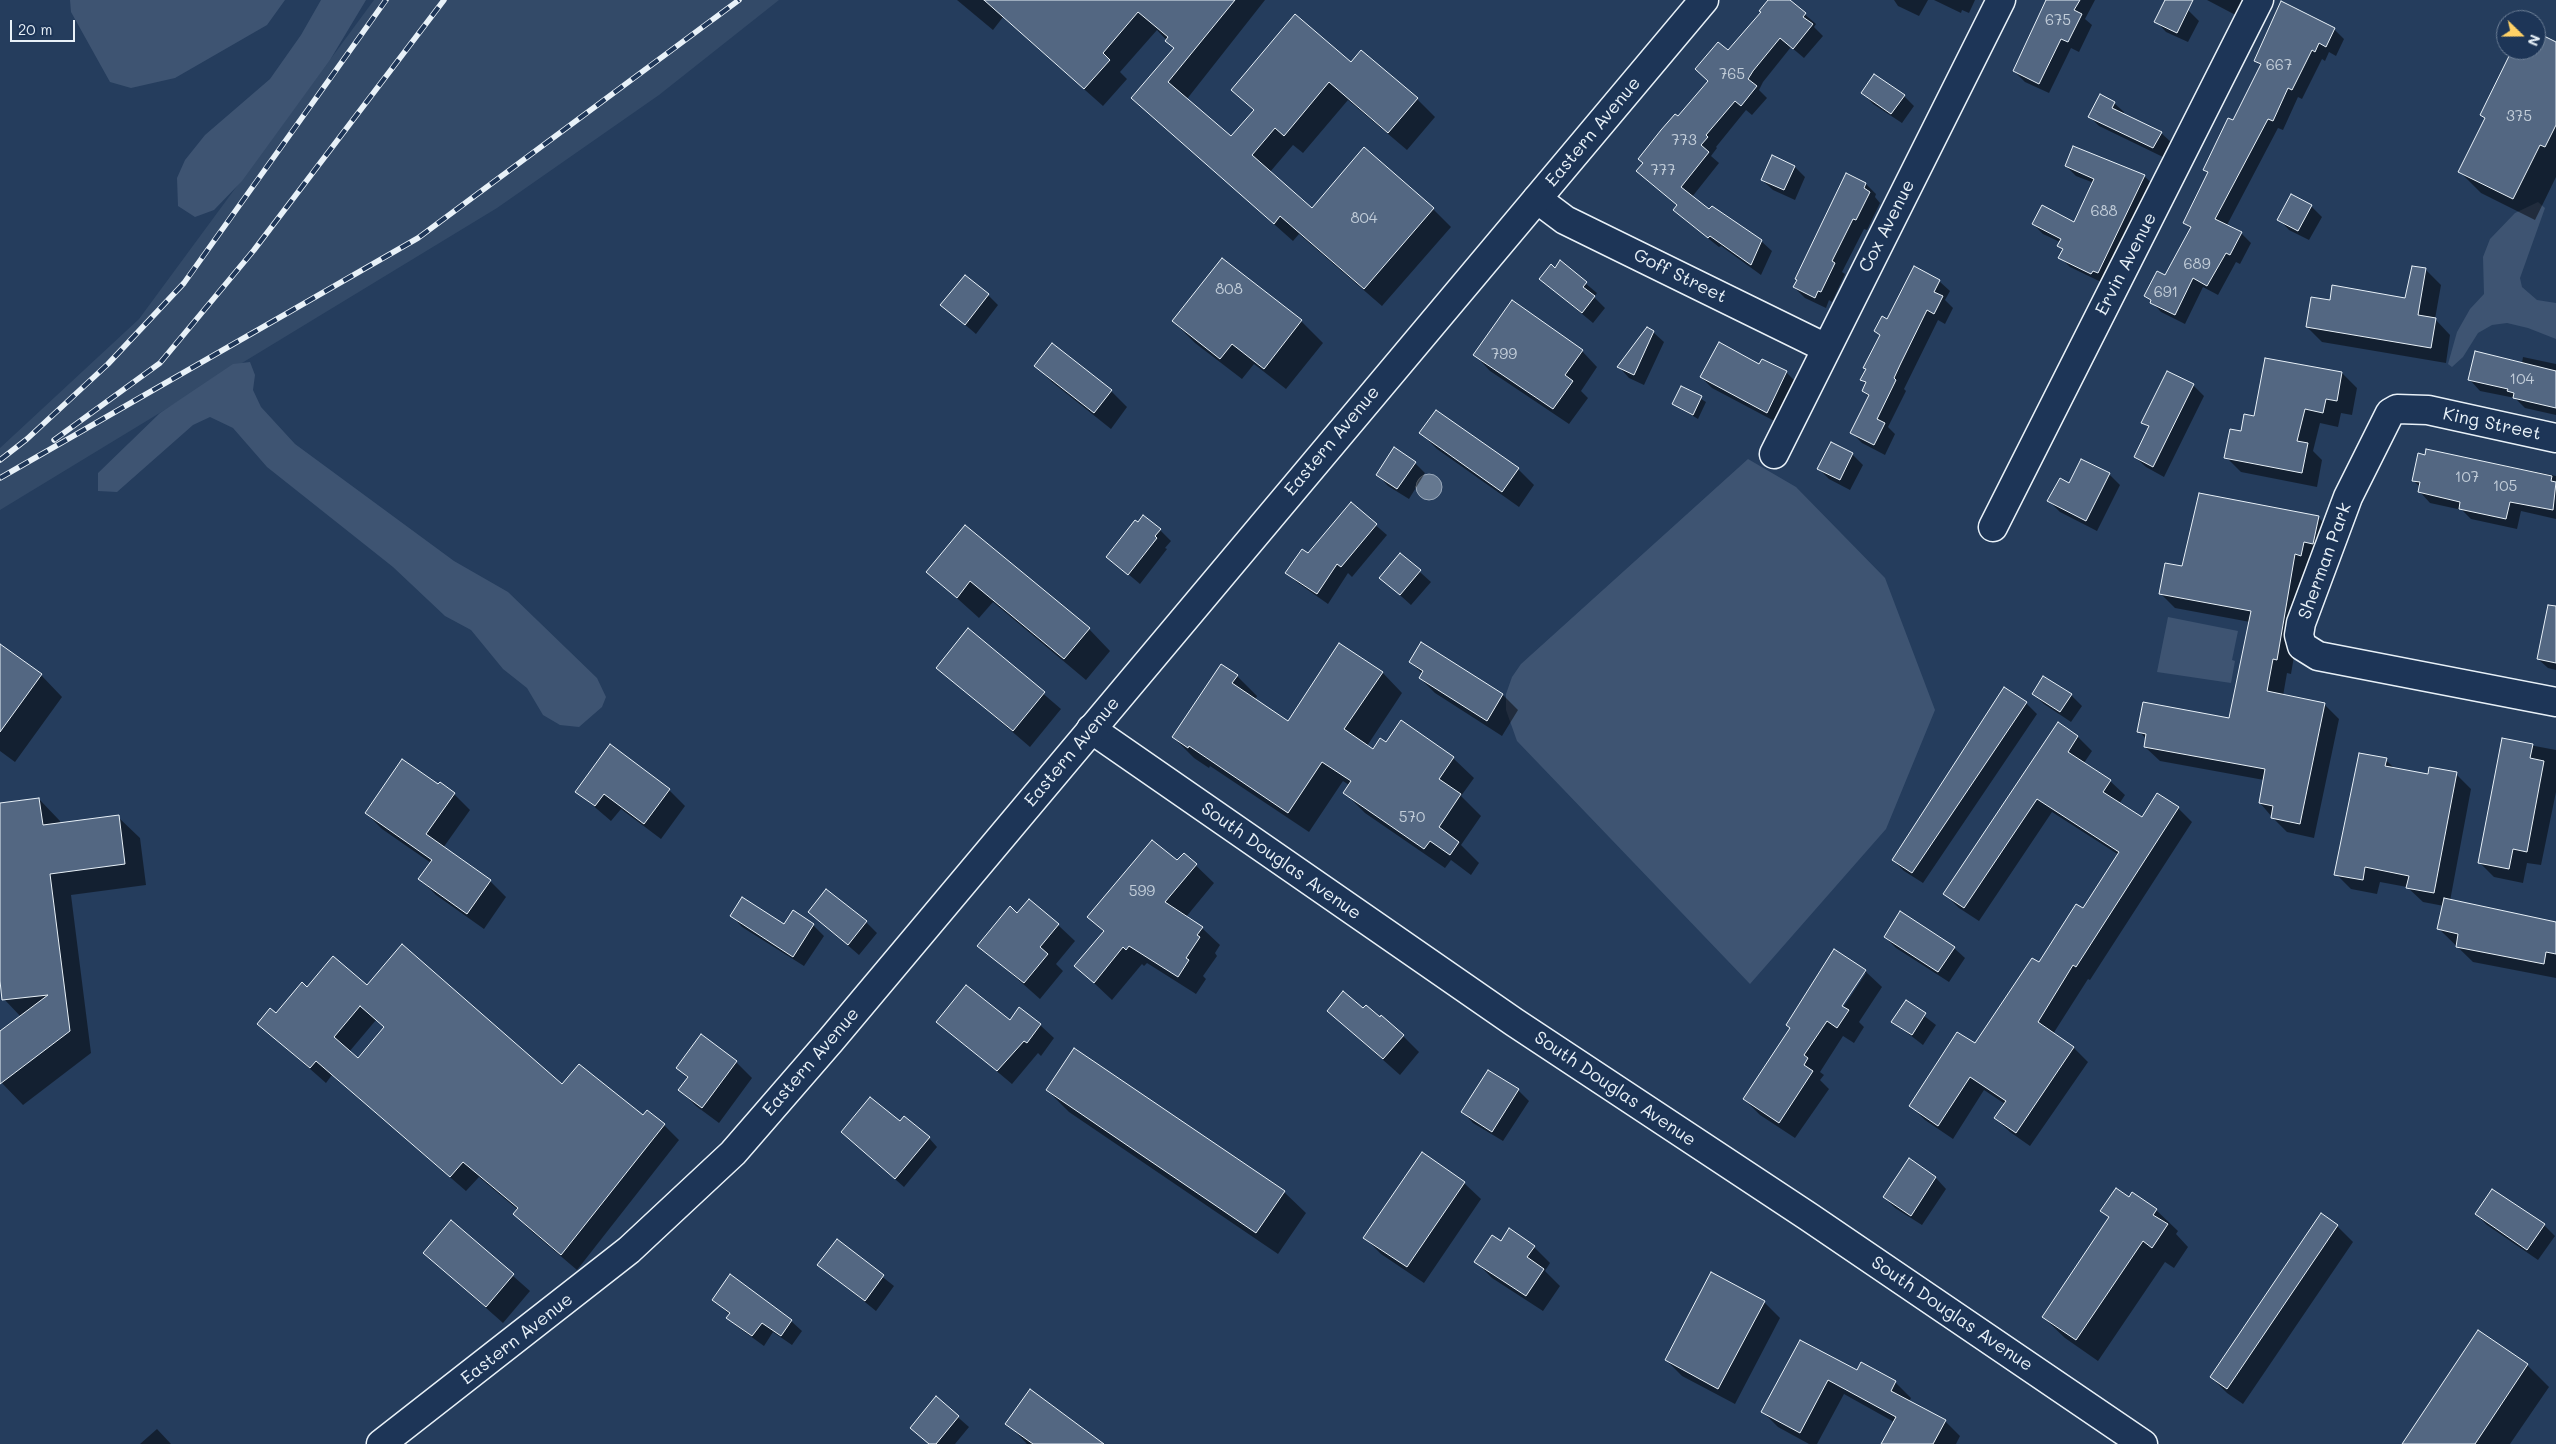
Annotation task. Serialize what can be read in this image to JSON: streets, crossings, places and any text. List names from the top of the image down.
{
  "streets": {
    "street": [
      "Eastern Avenue",
      "Cox Avenue",
      "Ervin Avenue",
      "Goff Street",
      "King Street",
      "Sherman Park",
      "South Douglas Avenue"
    ]
  },
  "crossings": [
    ["Eastern Avenue", "Goff Street"],
    ["Eastern Avenue", "South Douglas Avenue"],
    ["Cox Avenue", "Goff Street"],
    ["King Street", "Sherman Park"]
  ],
  "house_numbers": [
    "675",
    "667",
    "765",
    "375",
    "773",
    "777",
    "688",
    "804",
    "689",
    "808",
    "691",
    "799",
    "104",
    "107",
    "105",
    "570",
    "599"
  ],
  "scale_bar": "20 m",
  "north": "right"
}
